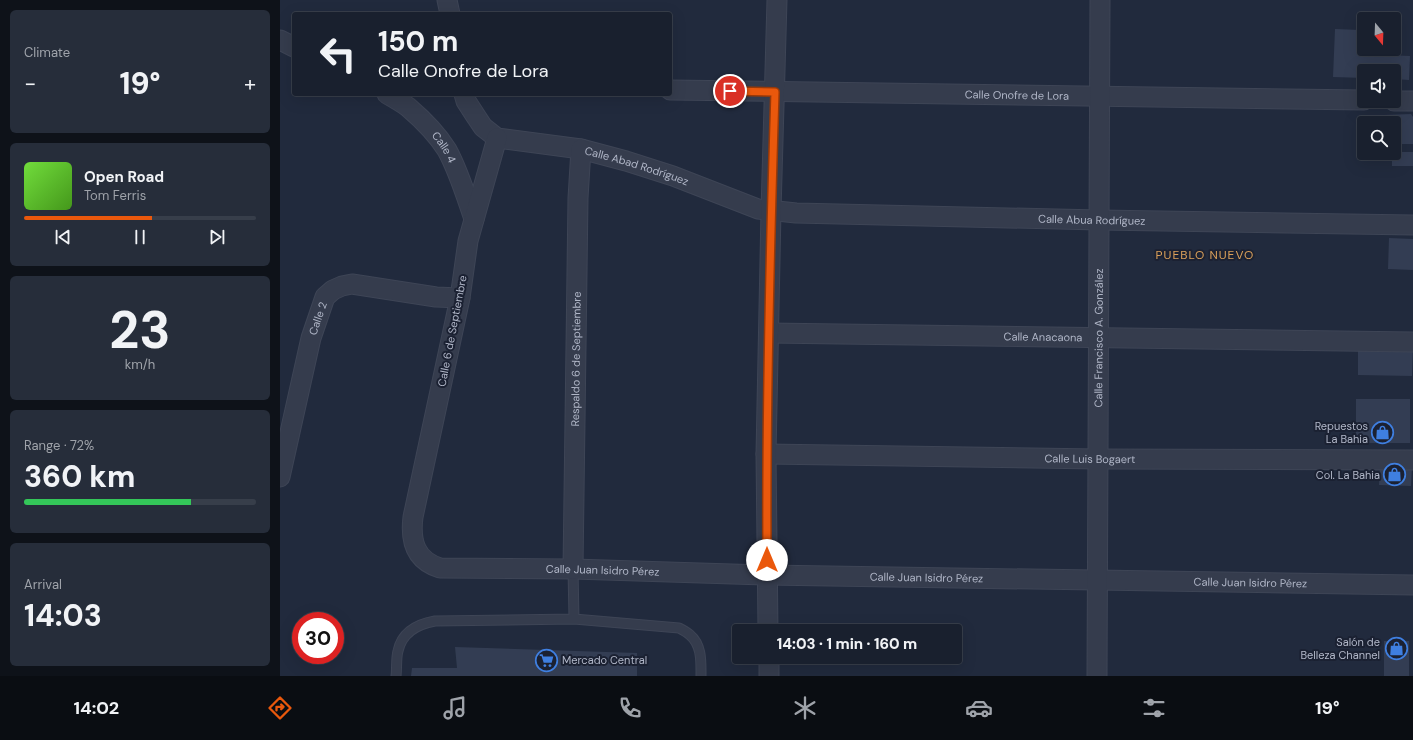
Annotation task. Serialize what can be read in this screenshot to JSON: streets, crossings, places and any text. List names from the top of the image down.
{
  "streets": {
    "street": [
      "Calle Onofre de Lora",
      "Calle 4",
      "Calle Abad Rodríguez",
      "Calle Abua Rodríguez",
      "Calle 2",
      "Calle 6 de Septiembre",
      "Calle Anacaona",
      "Calle Francisco A. González",
      "Respaldo 6 de Septiembre",
      "Calle Luis Bogaert",
      "Calle Juan Isidro Pérez"
    ]
  },
  "crossings": [
    ["Calle Onofre de Lora", "Calle Francisco A. González"],
    ["Calle 4", "Calle 6 de Septiembre"],
    ["Calle Abad Rodríguez", "Calle Abua Rodríguez"],
    ["Calle Abad Rodríguez", "Calle 6 de Septiembre"],
    ["Calle Abad Rodríguez", "Respaldo 6 de Septiembre"],
    ["Calle Abua Rodríguez", "Calle Francisco A. González"],
    ["Calle 2", "Calle 6 de Septiembre"],
    ["Calle 6 de Septiembre", "Calle Juan Isidro Pérez"],
    ["Calle Anacaona", "Calle Francisco A. González"],
    ["Calle Francisco A. González", "Calle Luis Bogaert"],
    ["Calle Francisco A. González", "Calle Juan Isidro Pérez"],
    ["Respaldo 6 de Septiembre", "Calle Juan Isidro Pérez"]
  ],
  "districts": ["PUEBLO NUEVO"],
  "places": {
    "shop": ["Repuestos La Bahia", "Col. La Bahia", "Salón de Belleza Channel"],
    "supermarket": ["Mercado Central"]
  },
  "north": "bottom",
  "page": {
    "tile": [
      "Climate",
      ["23", "km/h"],
      ["Range · 72%", "360 km"],
      ["Arrival", "14:03"]
    ],
    "turn": ["150 m", "Calle Onofre de Lora"],
    "heat": ["−", "19°", "+"],
    "song": ["Open Road", "Tom Ferris"],
    "limit": "30",
    "trip": "14:03 · 1 min · 160 m",
    "tabs": ["14:02", "19°"]
  }
}
